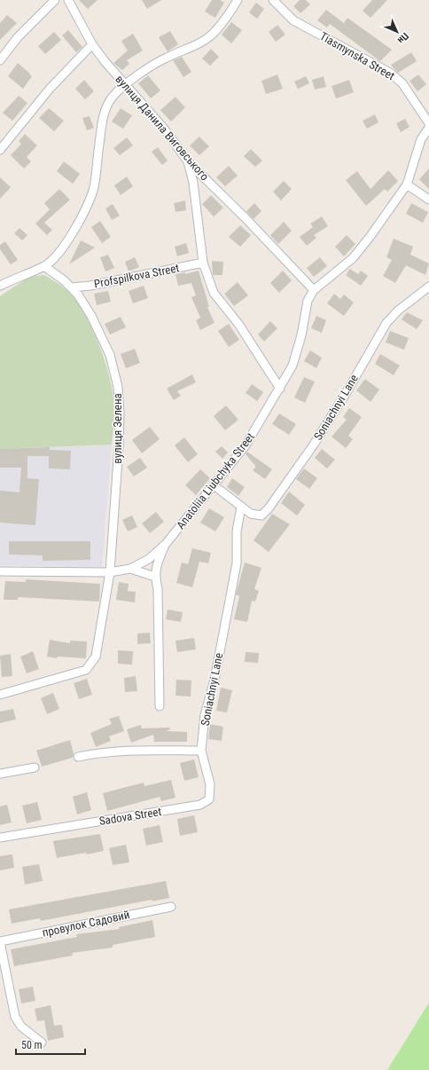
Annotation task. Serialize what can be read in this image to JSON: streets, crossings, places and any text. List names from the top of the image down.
{
  "streets": {
    "street": [
      "Tiasmynska Street",
      "вулиця Данила Виговського",
      "Profspilkova Street",
      "Soniachnyi Lane",
      "вулиця Зелена",
      "Anatoliia Liubchyka Street",
      "Sadova Street",
      "провулок Садовий"
    ]
  },
  "crossings": [
    ["вулиця Данила Виговського", "Anatoliia Liubchyka Street"],
    ["Profspilkova Street", "вулиця Зелена"],
    ["Soniachnyi Lane", "Anatoliia Liubchyka Street"],
    ["Soniachnyi Lane", "Sadova Street"],
    ["вулиця Зелена", "Anatoliia Liubchyka Street"]
  ],
  "scale_bar": "50 m",
  "north": "bottom right"
}
